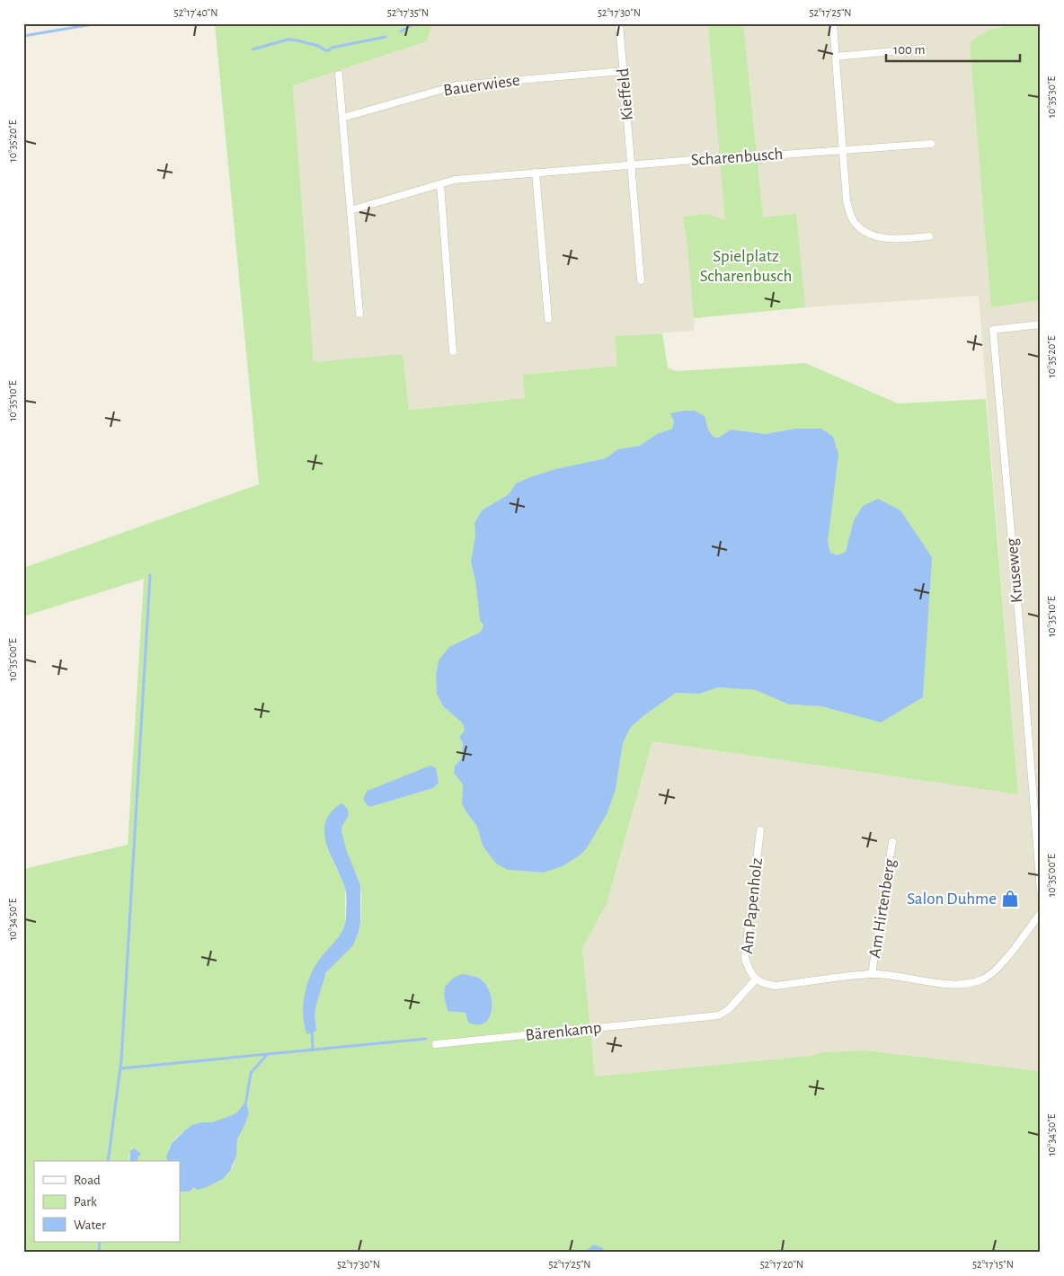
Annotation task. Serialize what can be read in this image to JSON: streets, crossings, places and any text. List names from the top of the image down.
{
  "streets": {
    "street": [
      "Bauerwiese",
      "Kieffeld",
      "Scharenbusch",
      "Kruseweg",
      "Am Papenholz",
      "Am Hirtenberg",
      "Bärenkamp"
    ]
  },
  "crossings": [
    ["Bauerwiese", "Kieffeld"],
    ["Kieffeld", "Scharenbusch"],
    ["Am Papenholz", "Bärenkamp"]
  ],
  "parks": ["Spielplatz Scharenbusch"],
  "places": {
    "shop": ["Salon Duhme"]
  },
  "legend": ["Road", "Park", "Water"],
  "scale_bar": "100 m",
  "coordinates": [
    "52°17'40\"N",
    "52°17'35\"N",
    "52°17'30\"N",
    "52°17'25\"N",
    "10°35'30\"E",
    "10°35'20\"E",
    "10°35'10\"E",
    "10°35'00\"E",
    "10°34'50\"E",
    "52°17'20\"N",
    "52°17'15\"N"
  ]
}
